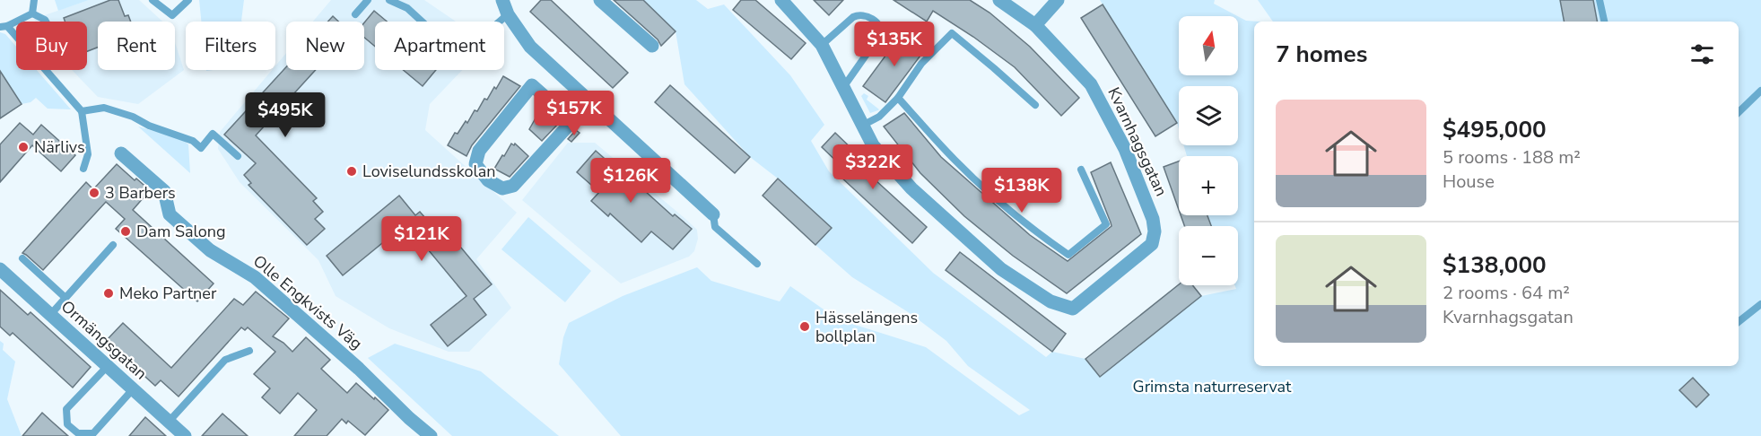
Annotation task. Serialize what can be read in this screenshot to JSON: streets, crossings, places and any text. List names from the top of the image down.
{
  "streets": {
    "street": ["Kvarnhagsgatan", "Olle Engkvists Väg", "Ormängsgatan"]
  },
  "parks": ["Grimsta naturreservat"],
  "places": [
    "Närlivs",
    "Loviselundsskolan",
    "3 Barbers",
    "Dam Salong",
    "Meko Partner",
    "Hässelängens bollplan"
  ],
  "north": "top",
  "page": {
    "map_buttons": ["+", "−"],
    "price": [
      "$135K",
      "$157K",
      "$495K",
      "$322K",
      "$126K",
      "$138K",
      "$121K"
    ],
    "chip": [
      "Buy",
      "Rent",
      "Filters",
      "New",
      "Apartment"
    ],
    "heading": "7 homes",
    "list": [
      {
        "name": "$495,000",
        "note": "5 rooms · 188 m² · House"
      },
      {
        "name": "$138,000",
        "note": "2 rooms · 64 m² · Kvarnhagsgatan"
      }
    ]
  }
}
